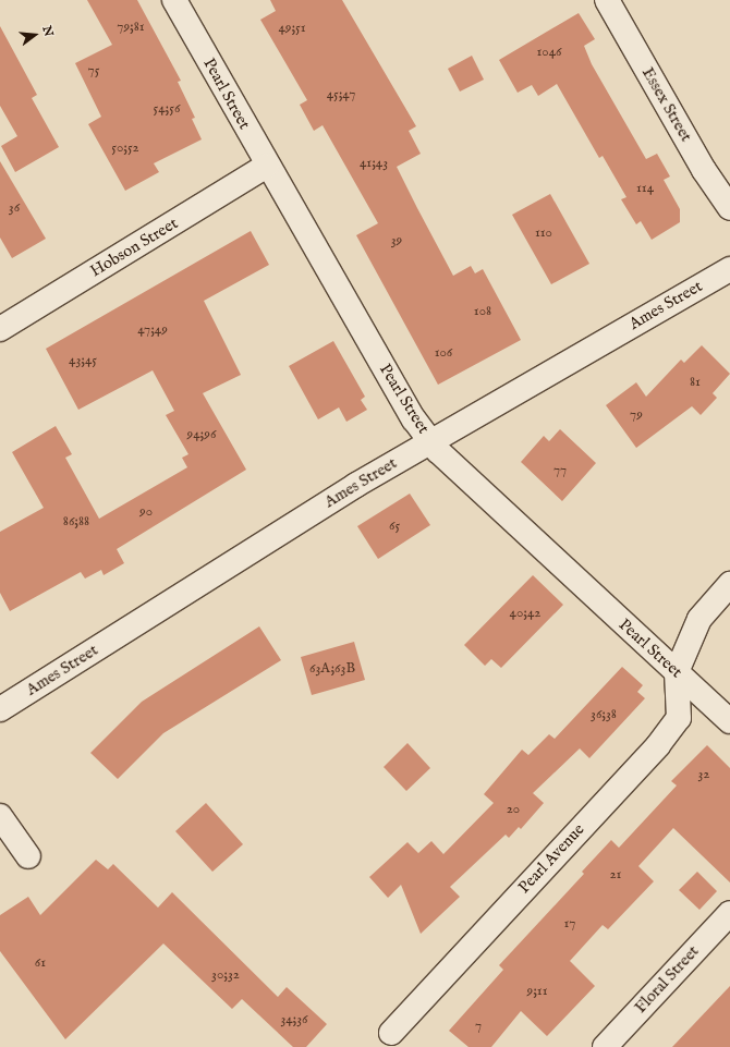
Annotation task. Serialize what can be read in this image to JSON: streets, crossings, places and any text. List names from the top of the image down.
{
  "streets": {
    "street": [
      "Pearl Street",
      "Essex Street",
      "Hobson Street",
      "Ames Street",
      "Pearl Avenue",
      "Floral Street"
    ]
  },
  "crossings": [
    ["Pearl Street", "Hobson Street"],
    ["Pearl Street", "Ames Street"],
    ["Pearl Street", "Pearl Avenue"]
  ],
  "house_numbers": [
    "79;81",
    "49;51",
    "1046",
    "75",
    "45;47",
    "54;56",
    "50;52",
    "41;43",
    "114",
    "36",
    "110",
    "39",
    "108",
    "47;49",
    "106",
    "43;45",
    "81",
    "79",
    "94;96",
    "77",
    "90",
    "86;88",
    "65",
    "40;42",
    "63A;63B",
    "36;38",
    "32",
    "20",
    "21",
    "17",
    "61",
    "30;32",
    "9;11",
    "34;36",
    "7"
  ],
  "north": "right"
}
